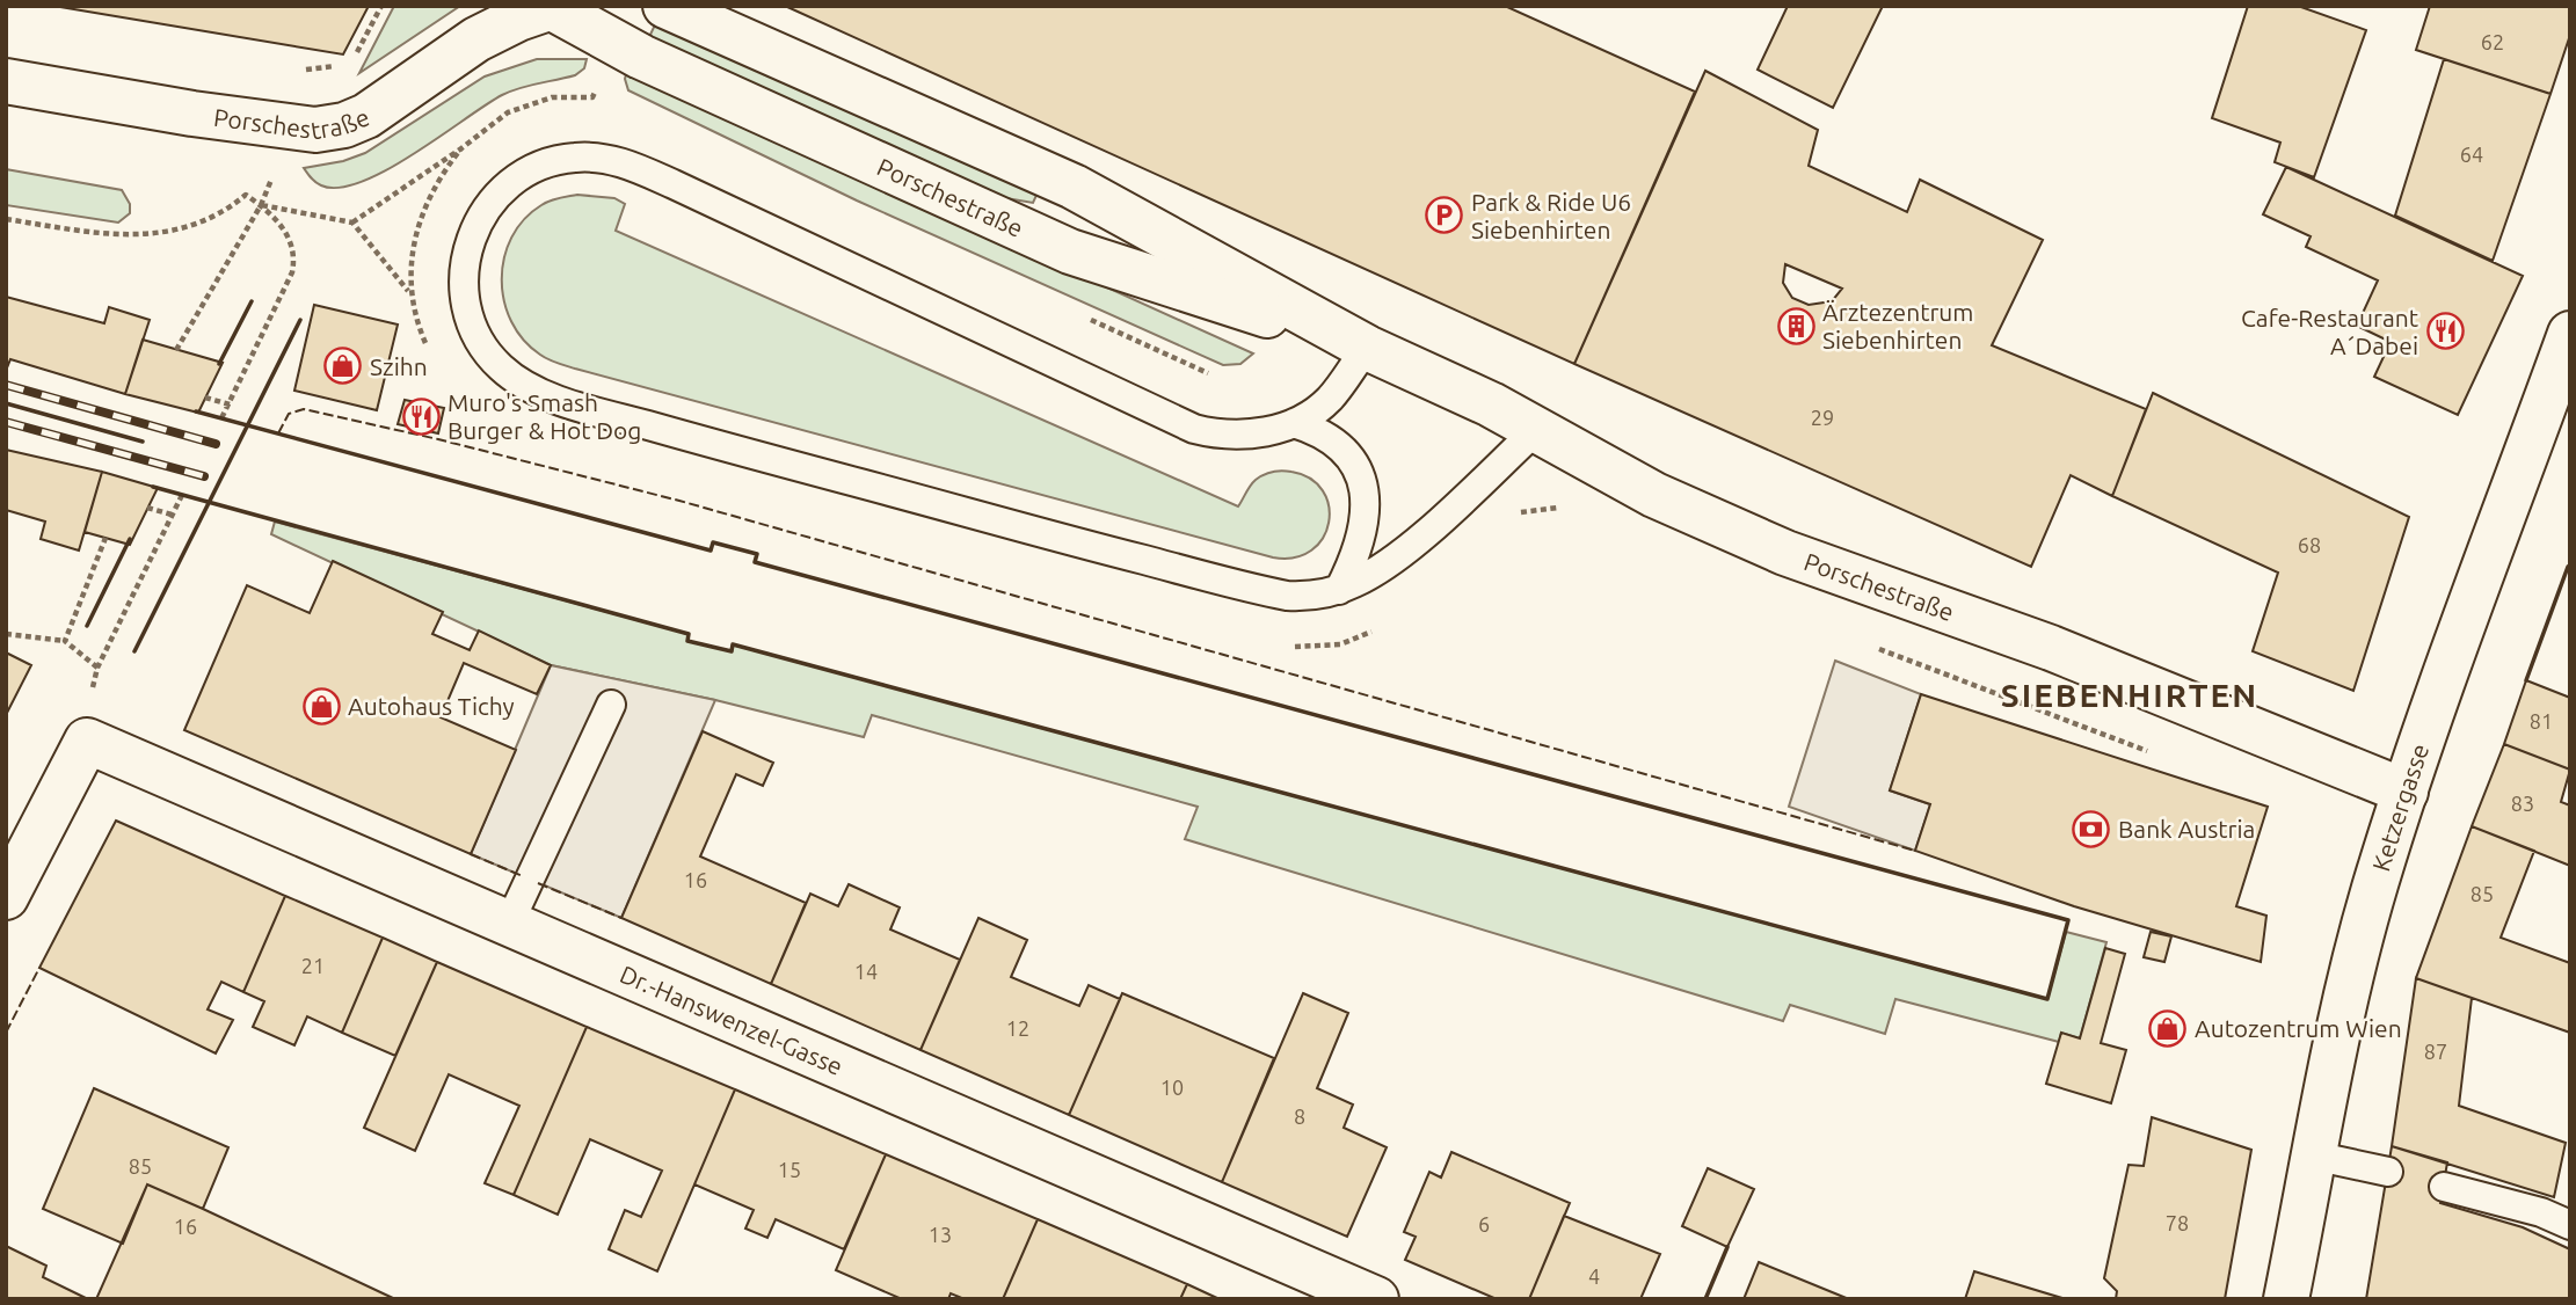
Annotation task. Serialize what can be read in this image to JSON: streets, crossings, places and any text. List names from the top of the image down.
{
  "streets": {
    "street": ["Porschestraße", "Ketzergasse", "Dr.-Hanswenzel-Gasse"]
  },
  "crossings": [
    ["Porschestraße", "Ketzergasse"]
  ],
  "districts": ["SIEBENHIRTEN"],
  "places": {
    "parking": ["Park & Ride U6 Siebenhirten"],
    "building": ["Ärztezentrum Siebenhirten"],
    "restaurant": ["Cafe-Restaurant A´Dabei", "Muro's Smash Burger & Hot Dog"],
    "shop": ["Szihn", "Autohaus Tichy", "Autozentrum Wien"],
    "bank": ["Bank Austria"]
  },
  "house_numbers": [
    "62",
    "64",
    "29",
    "68",
    "81",
    "83",
    "16",
    "85",
    "21",
    "14",
    "12",
    "87",
    "10",
    "8",
    "85",
    "15",
    "78",
    "6",
    "16",
    "13",
    "4"
  ]
}
